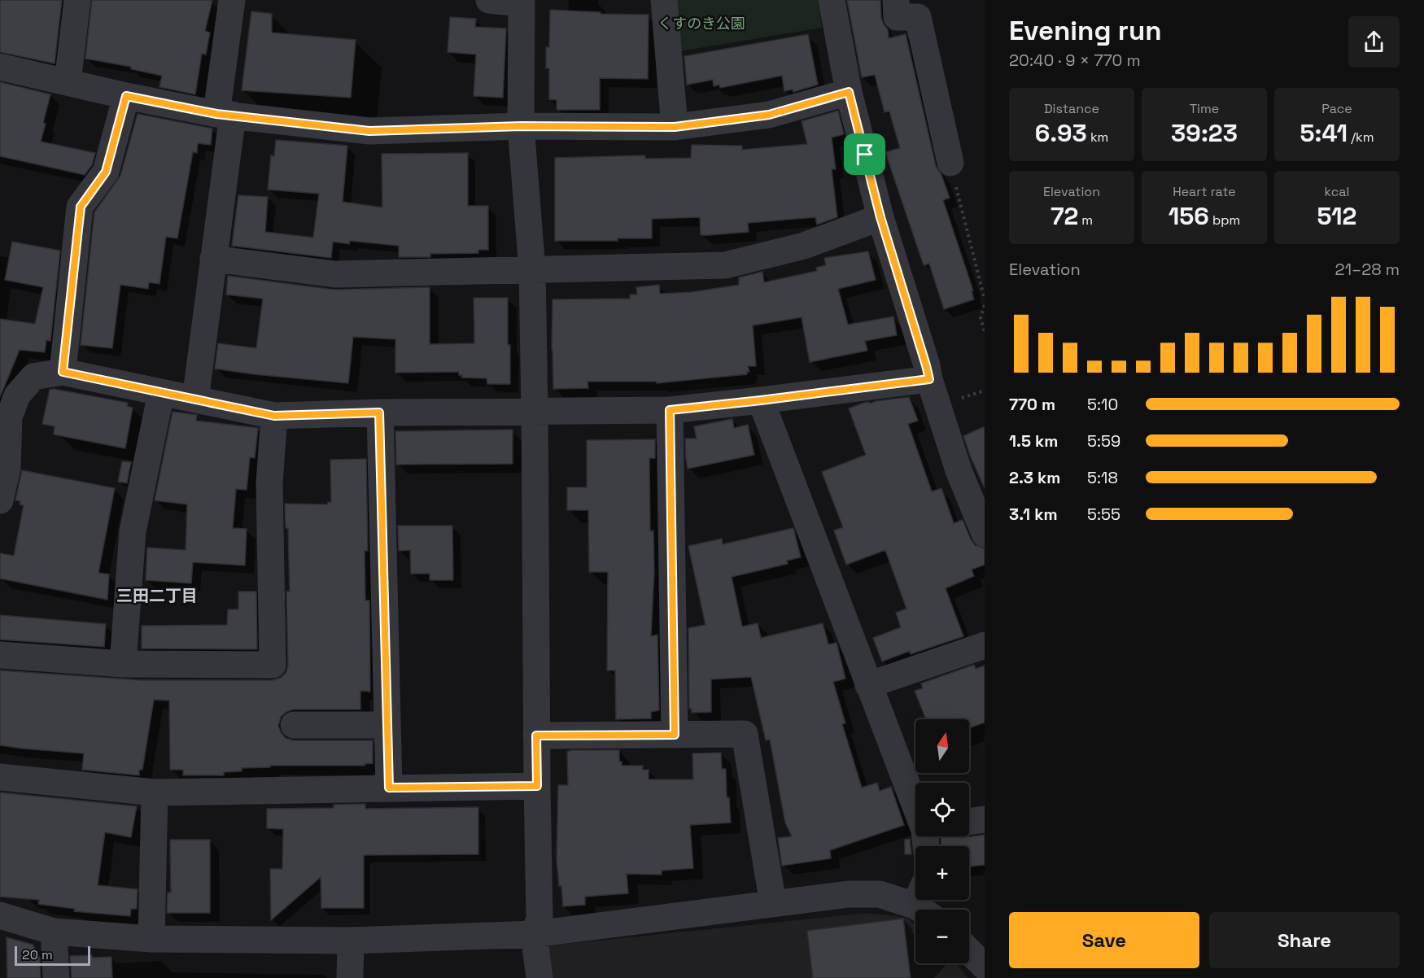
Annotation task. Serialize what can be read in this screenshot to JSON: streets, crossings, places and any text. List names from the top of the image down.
{
  "districts": ["三田二丁目"],
  "parks": ["くすのき公園"],
  "scale_bar": "20 m",
  "north": "top",
  "page": {
    "heading": ["Evening run", "20:40 · 9 × 770 m"],
    "stats": [
      ["Distance", "6.93 km"],
      ["Time", "39:23"],
      ["Pace", "5:41 /km"],
      ["Elevation", "72 m"],
      ["Heart rate", "156 bpm"],
      ["kcal", "512"]
    ],
    "chart": ["Elevation", "21–28 m"],
    "list": [
      {
        "name": "770 m",
        "note": "5:10"
      },
      {
        "name": "1.5 km",
        "note": "5:59"
      },
      {
        "name": "2.3 km",
        "note": "5:18"
      },
      {
        "name": "3.1 km",
        "note": "5:55"
      }
    ],
    "map_buttons": ["+", "−"],
    "buttons": ["Save", "Share"],
    "scale": "20 m"
  }
}
